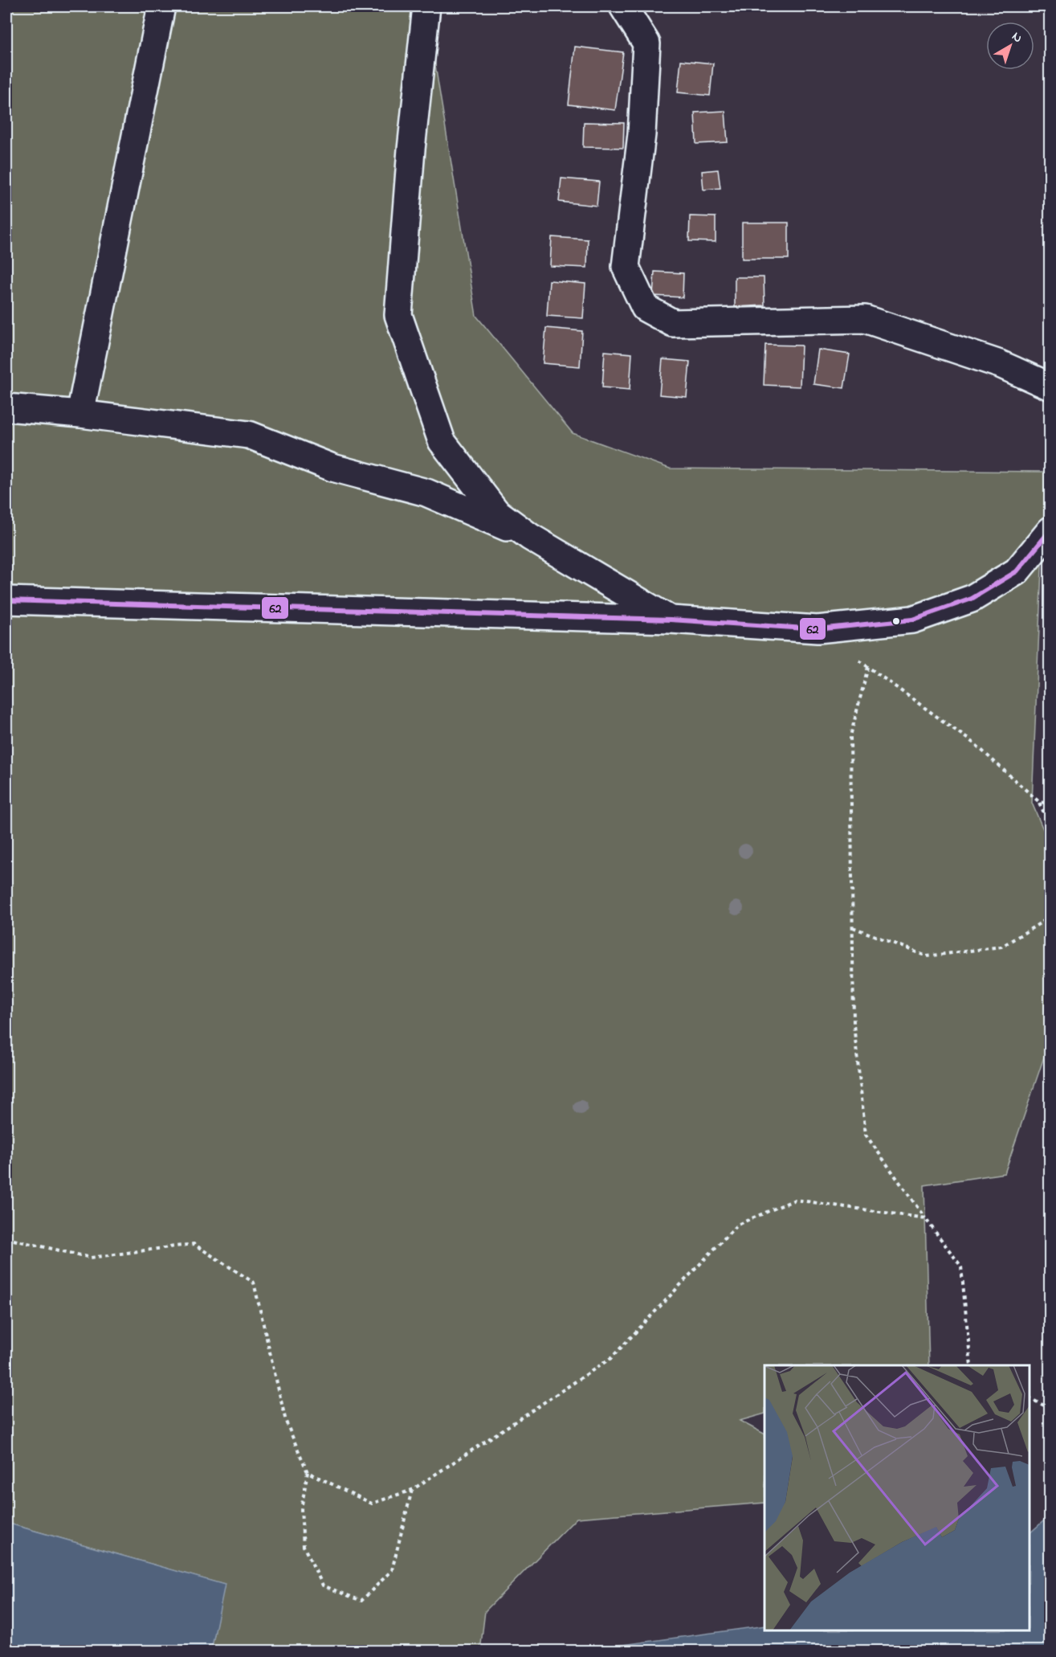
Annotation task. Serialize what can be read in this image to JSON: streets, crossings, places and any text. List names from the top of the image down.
{
  "lines": ["transit line 62"],
  "north": "top right"
}
